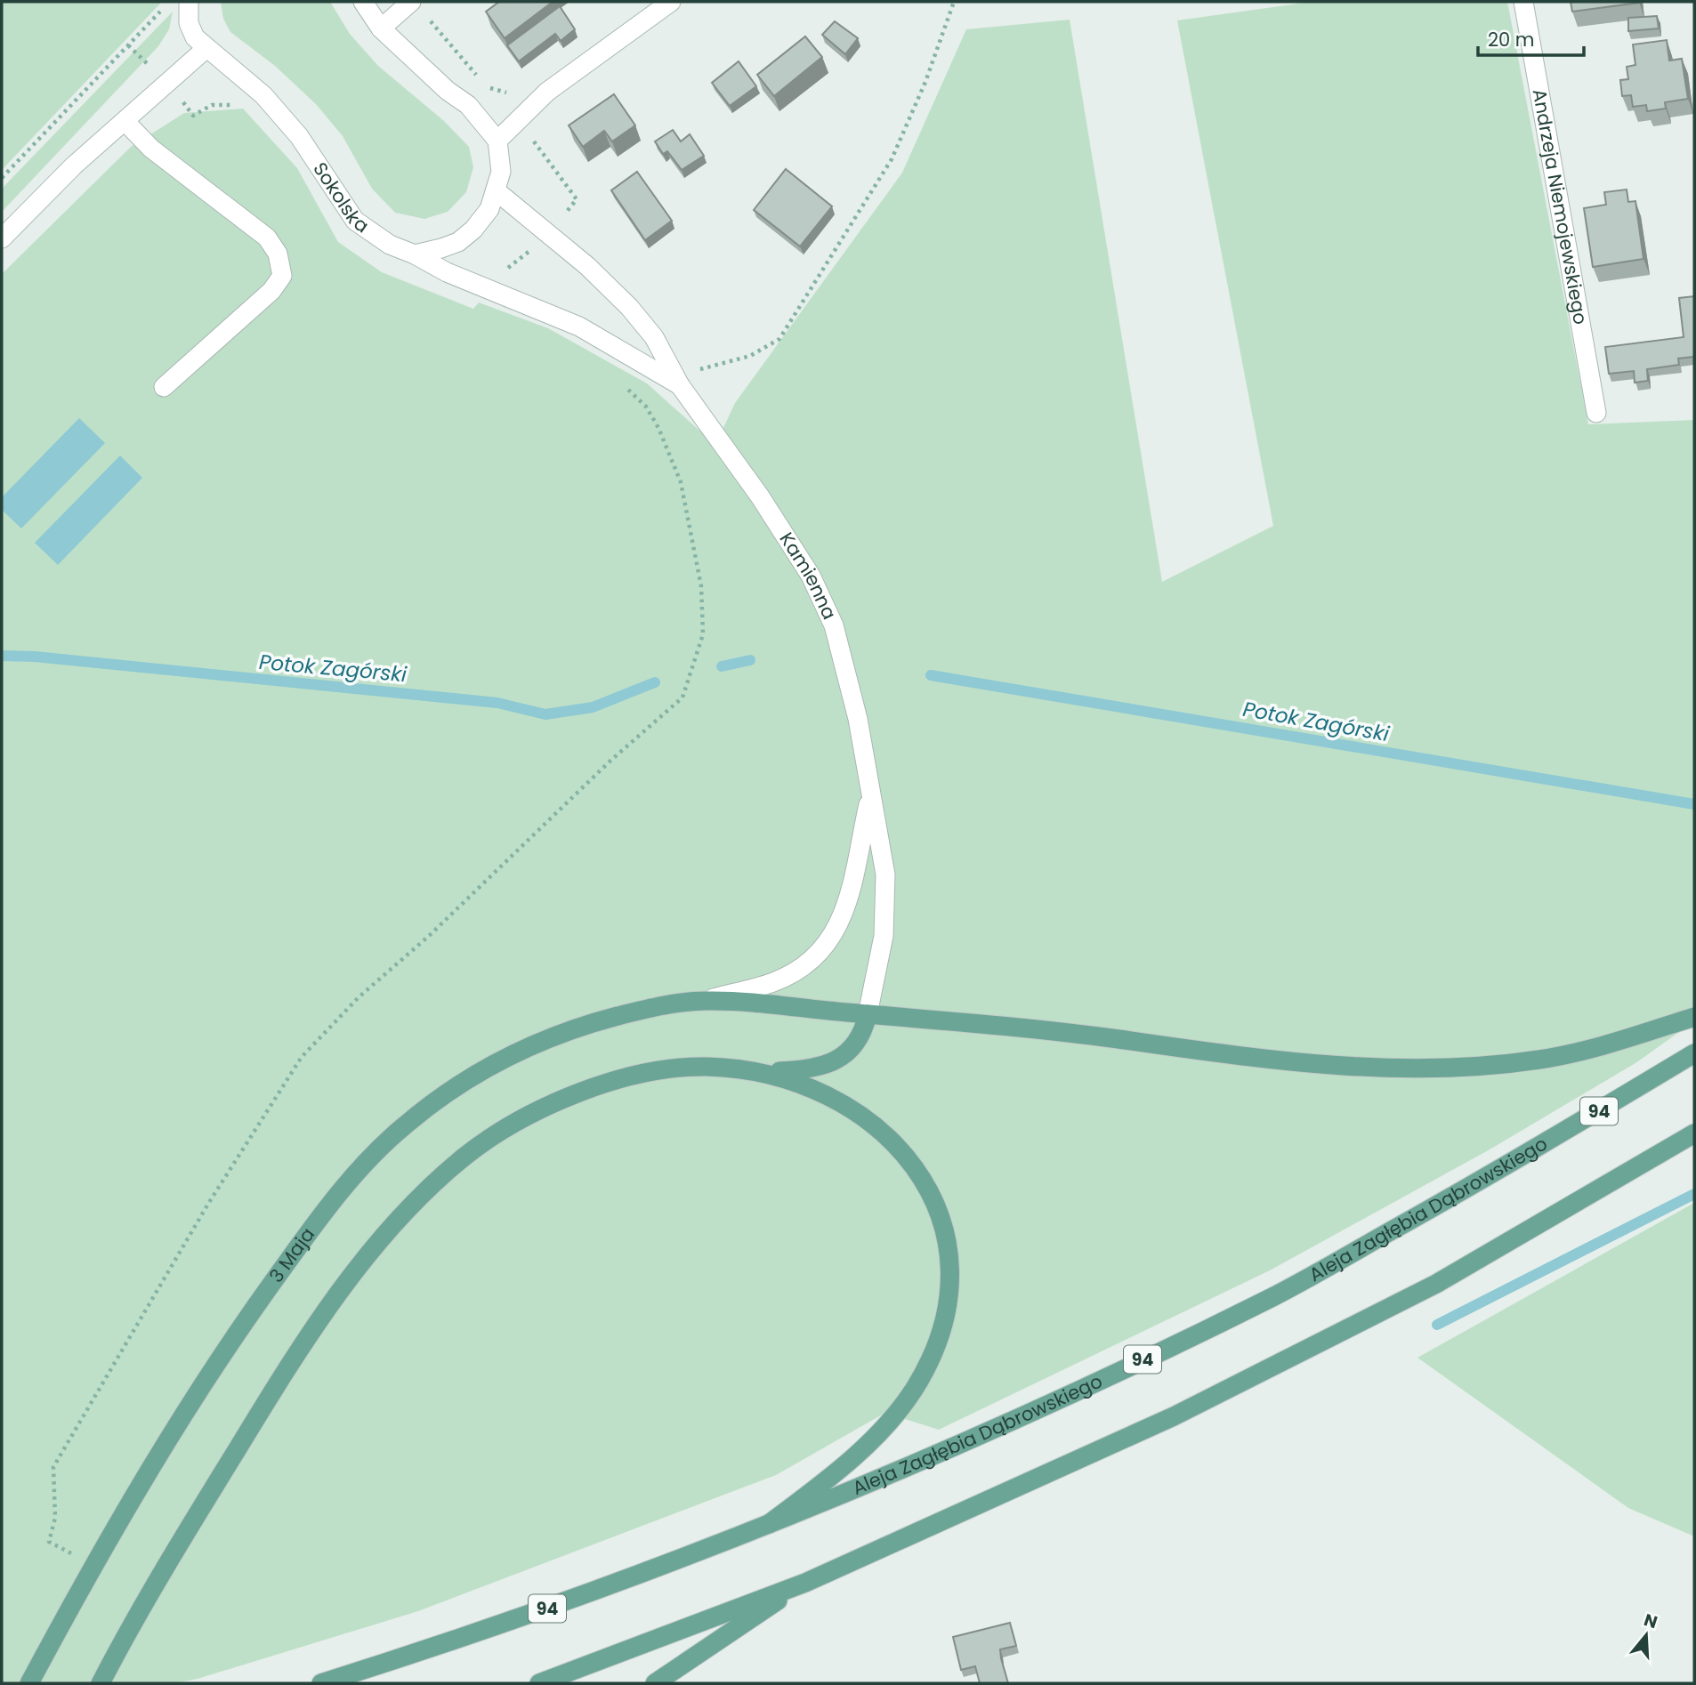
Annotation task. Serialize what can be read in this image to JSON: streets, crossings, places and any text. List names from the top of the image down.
{
  "streets": {
    "main road": ["94", "Aleja Zagłębia Dąbrowskiego", "3 Maja"],
    "street": ["Sokolska", "Andrzeja Niemojewskiego", "Kamienna"]
  },
  "crossings": [
    ["Sokolska", "Kamienna"],
    ["Kamienna", "3 Maja"]
  ],
  "water": ["Potok Zagórski"],
  "scale_bar": "20 m",
  "north": "top"
}
